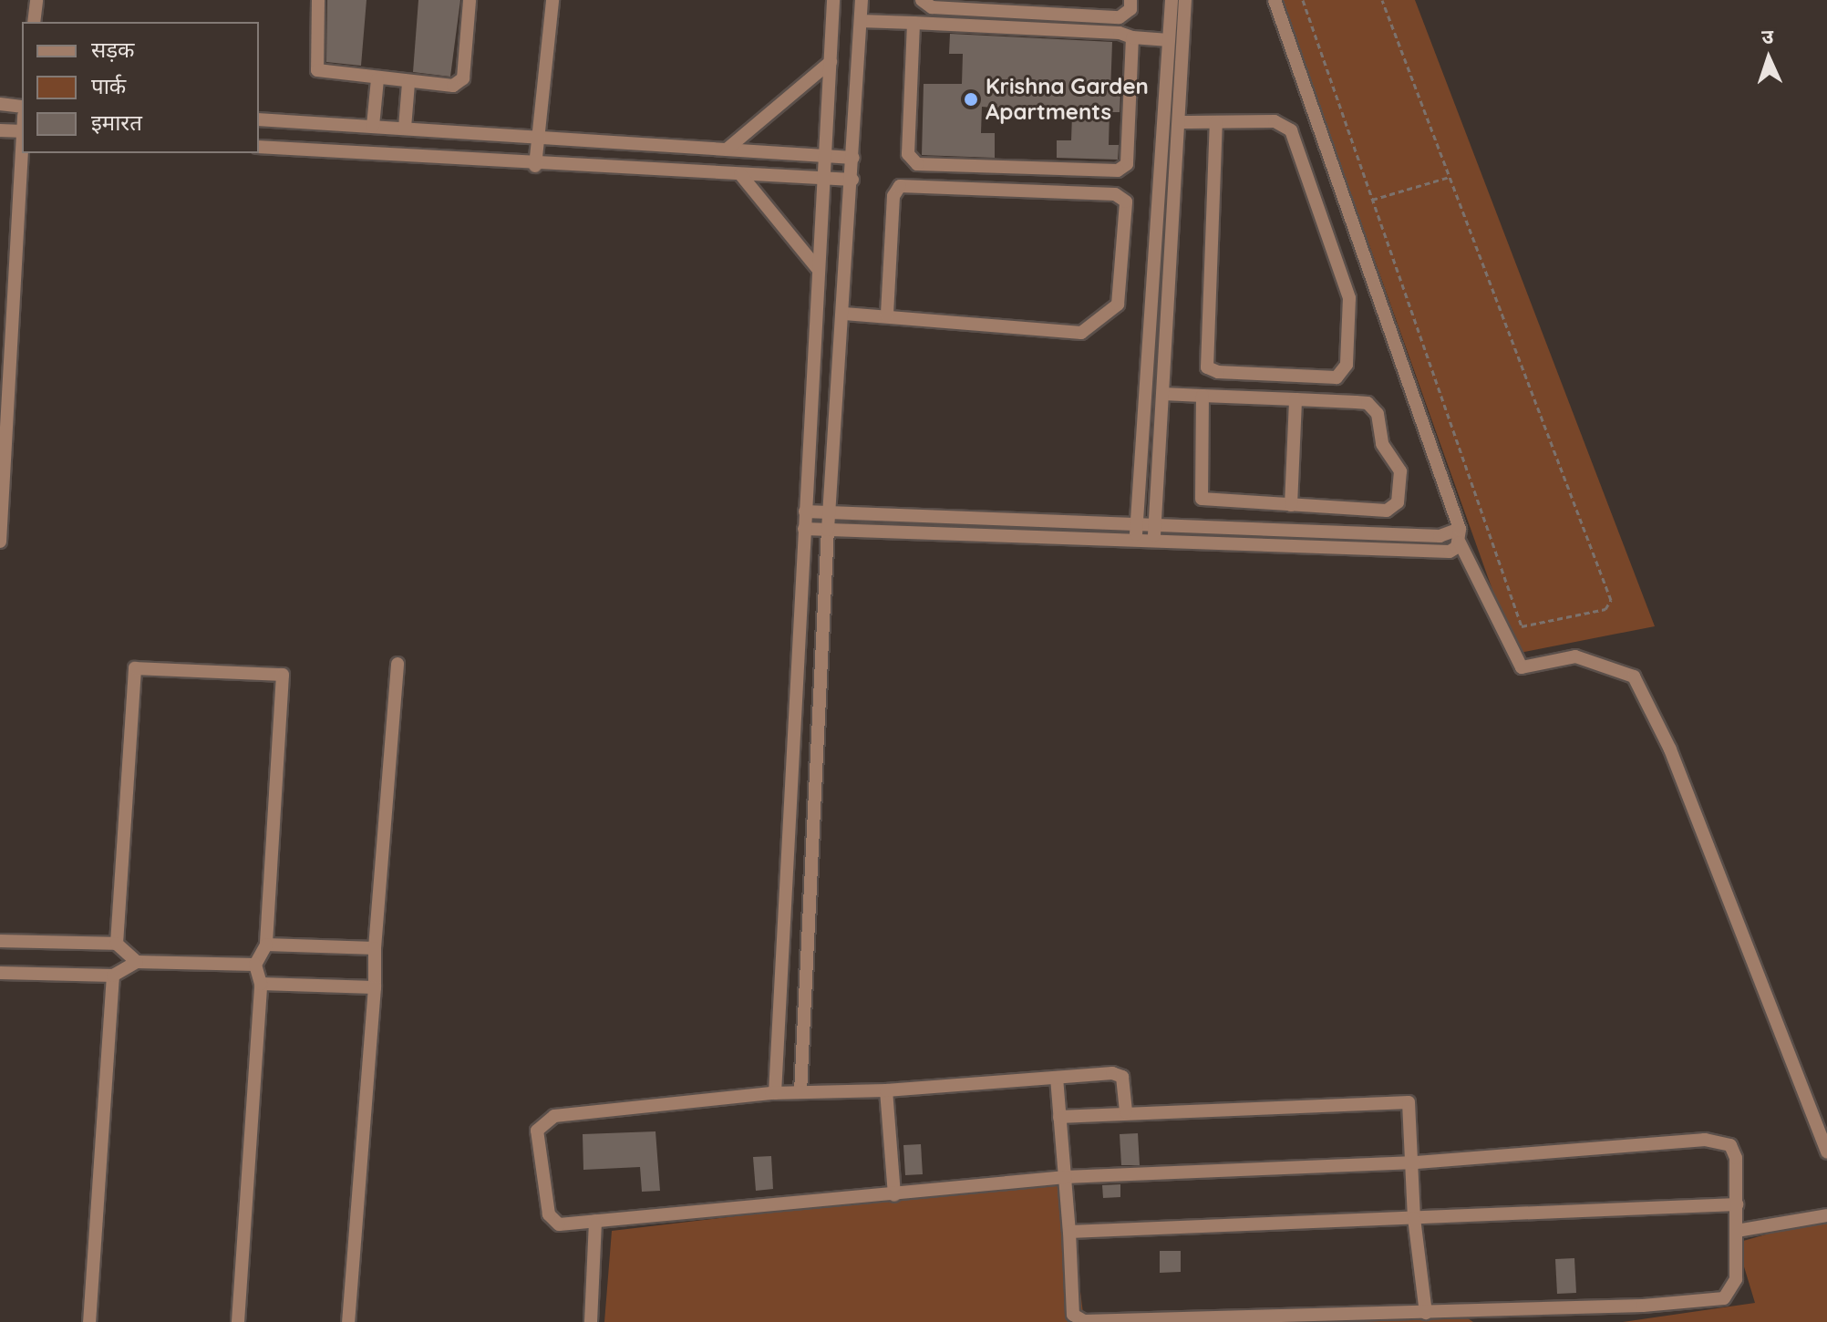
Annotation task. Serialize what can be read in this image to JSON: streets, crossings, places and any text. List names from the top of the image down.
{
  "places": ["Krishna Garden Apartments"],
  "legend": ["सड़क", "पार्क", "इमारत"],
  "north": "top"
}
